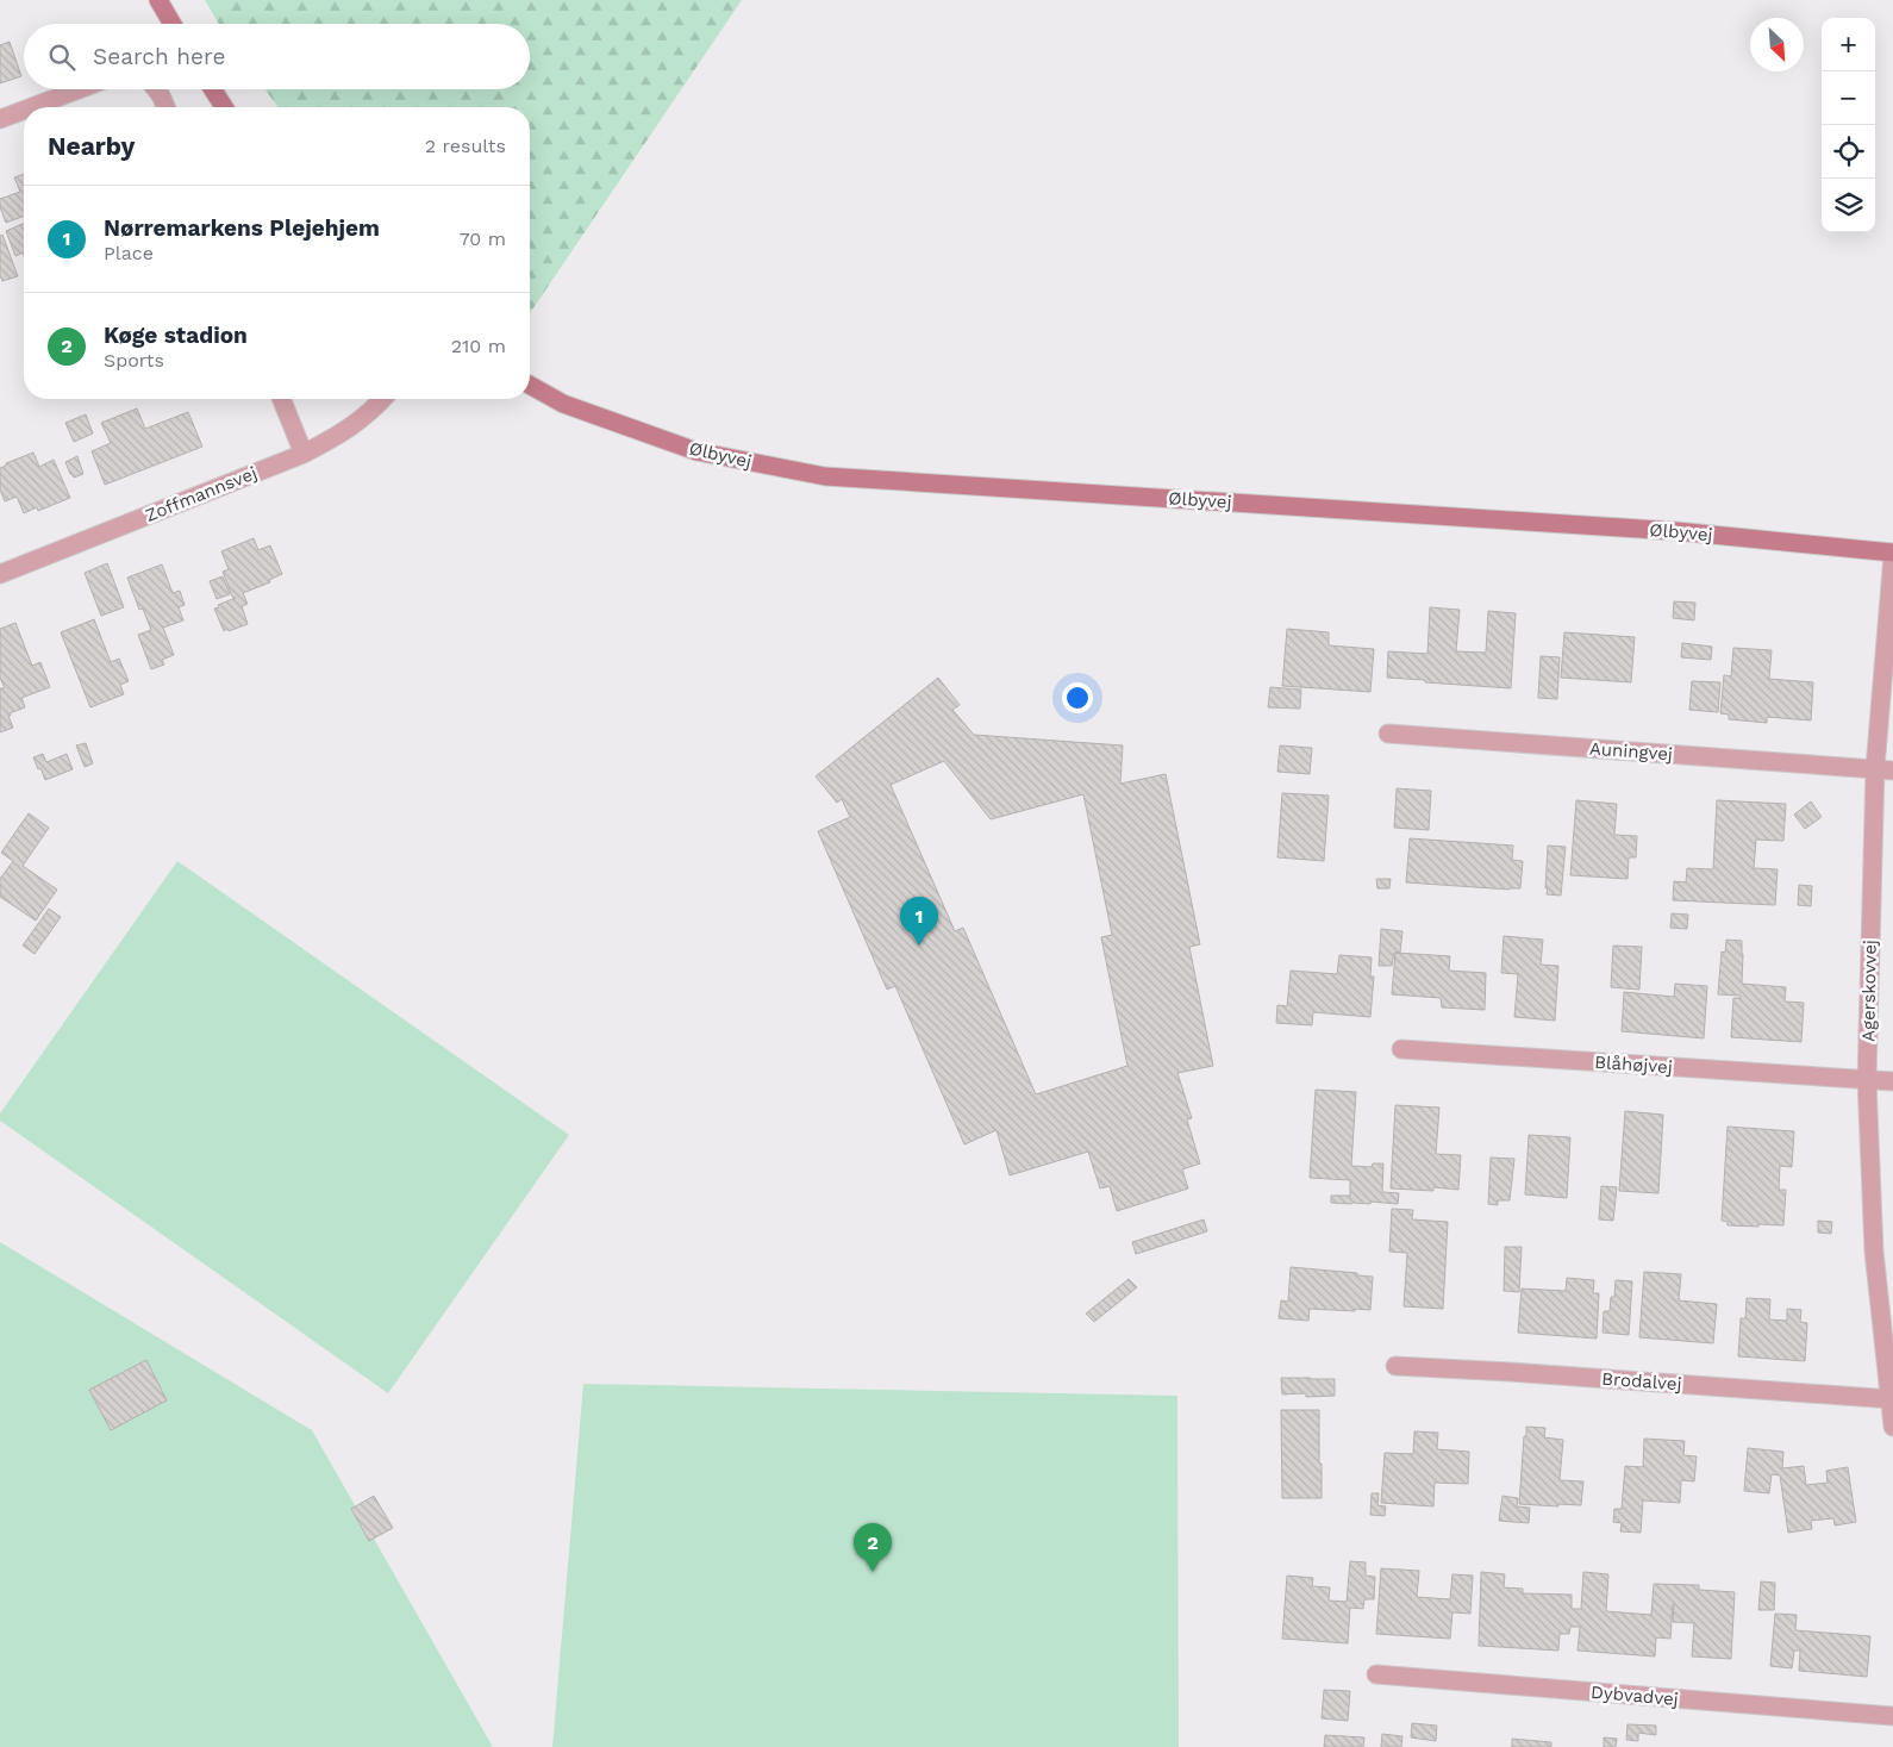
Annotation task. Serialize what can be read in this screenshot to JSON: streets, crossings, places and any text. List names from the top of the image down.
{
  "streets": {
    "street": [
      "Ølbyvej",
      "Zoffmannsvej",
      "Auningvej",
      "Agerskovvej",
      "Blåhøjvej",
      "Brodalvej",
      "Dybvadvej"
    ]
  },
  "crossings": [
    ["Ølbyvej", "Agerskovvej"],
    ["Auningvej", "Agerskovvej"],
    ["Agerskovvej", "Blåhøjvej"],
    ["Agerskovvej", "Brodalvej"]
  ],
  "north": "bottom right",
  "page": {
    "map_buttons": ["+", "−"],
    "search": "Search here",
    "heading": ["Nearby", "2 results"],
    "list": [
      {
        "mark": "1",
        "name": "Nørremarkens Plejehjem",
        "note": "Place",
        "value": "70 m"
      },
      {
        "mark": "2",
        "name": "Køge stadion",
        "note": "Sports",
        "value": "210 m"
      }
    ],
    "pins": ["1", "2"]
  }
}
